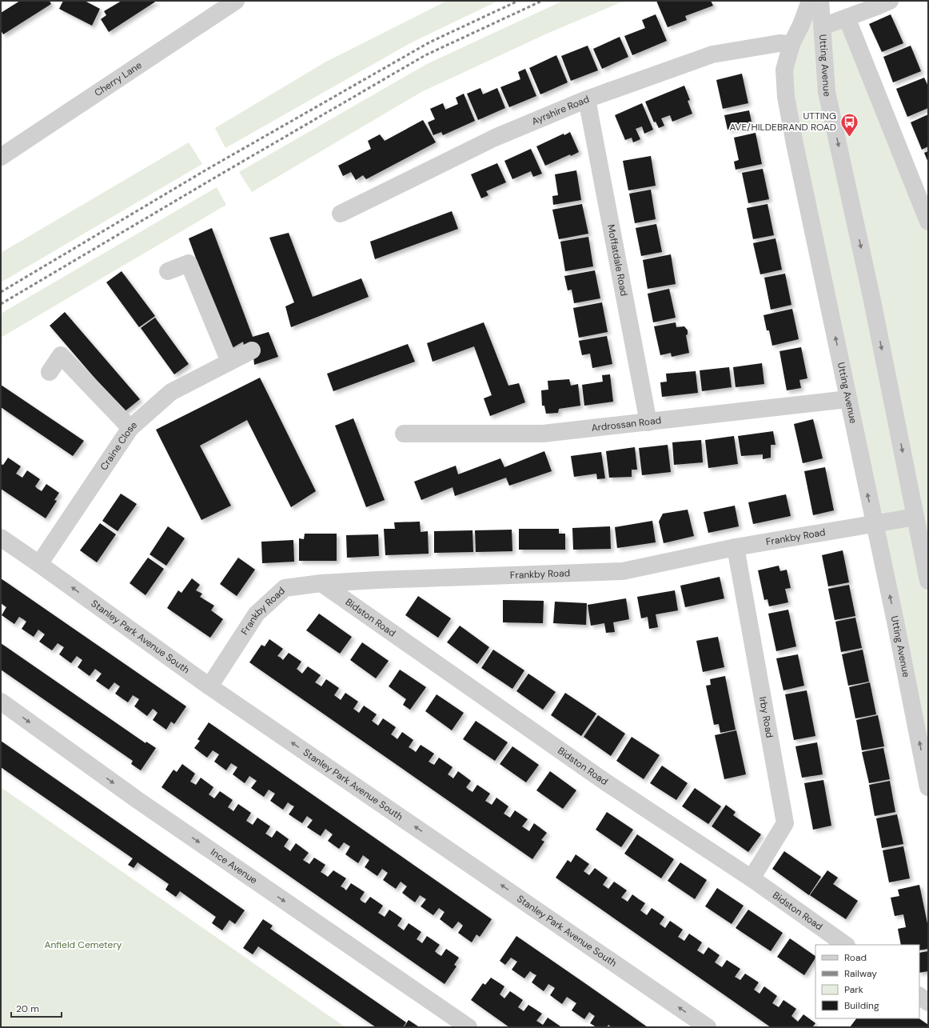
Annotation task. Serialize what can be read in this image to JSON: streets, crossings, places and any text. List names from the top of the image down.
{
  "streets": {
    "street": [
      "Utting Avenue",
      "Cherry Lane",
      "Ayrshire Road",
      "Moffatdale Road",
      "Ardrossan Road",
      "Craine Close",
      "Frankby Road",
      "Bidston Road",
      "Stanley Park Avenue South",
      "Irby Road",
      "Ince Avenue"
    ]
  },
  "crossings": [
    ["Utting Avenue", "Ayrshire Road"],
    ["Utting Avenue", "Ardrossan Road"],
    ["Utting Avenue", "Frankby Road"],
    ["Ayrshire Road", "Moffatdale Road"],
    ["Moffatdale Road", "Ardrossan Road"],
    ["Craine Close", "Stanley Park Avenue South"],
    ["Frankby Road", "Bidston Road"],
    ["Frankby Road", "Stanley Park Avenue South"],
    ["Frankby Road", "Irby Road"],
    ["Bidston Road", "Irby Road"]
  ],
  "one_way": ["Stanley Park Avenue South", "Ince Avenue"],
  "parks": ["Anfield Cemetery"],
  "places": {
    "bus stop": ["UTTING AVE/HILDEBRAND ROAD"]
  },
  "legend": [
    "Road",
    "Railway",
    "Park",
    "Building"
  ],
  "scale_bar": "20 m"
}
